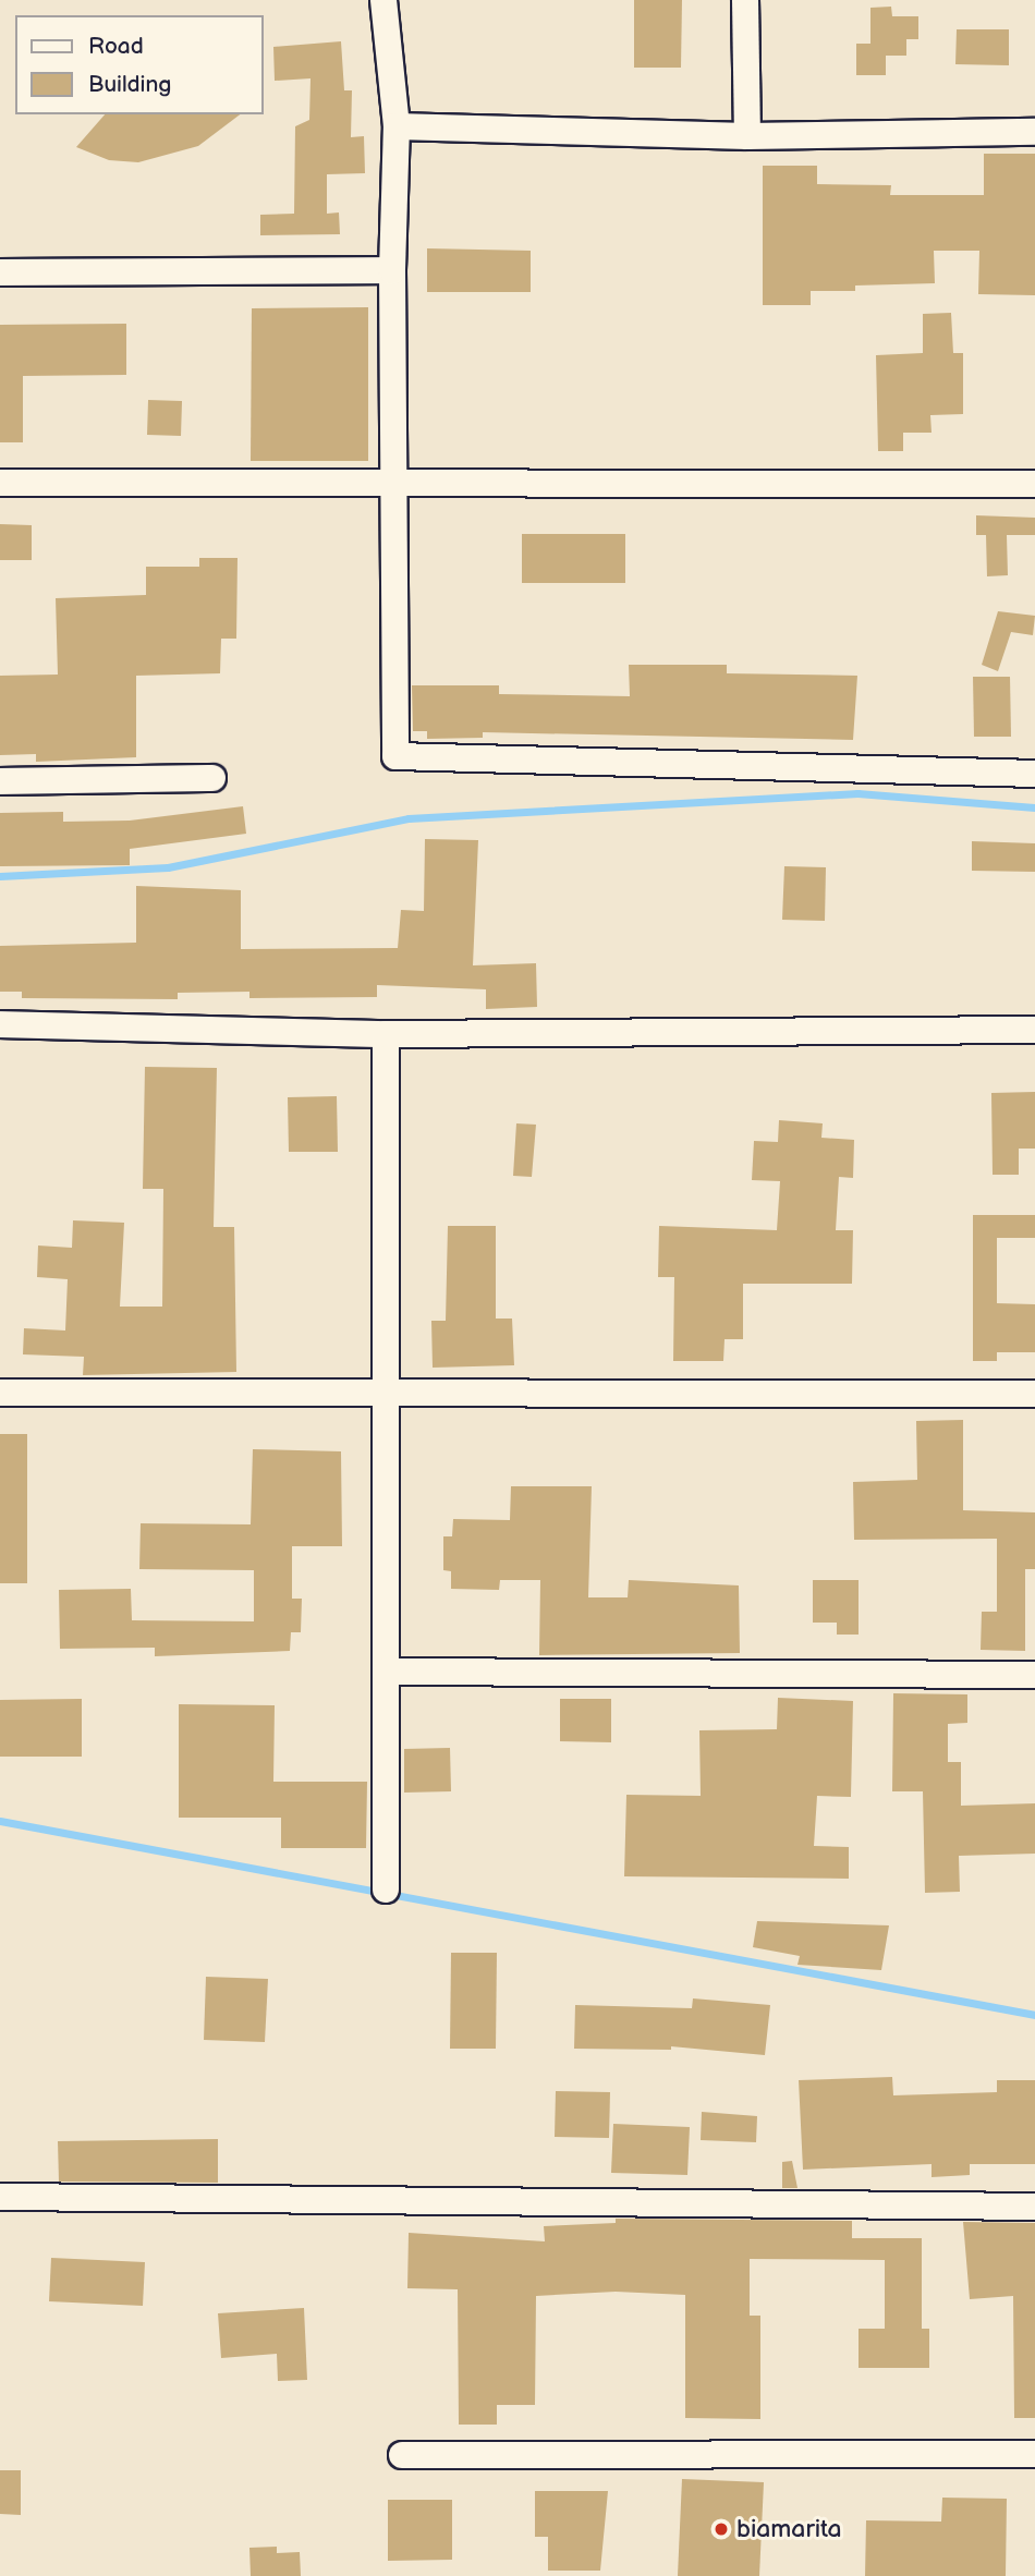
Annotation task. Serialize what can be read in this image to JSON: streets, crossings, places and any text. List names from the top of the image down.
{
  "places": ["biamarita"],
  "legend": ["Road", "Building"]
}
